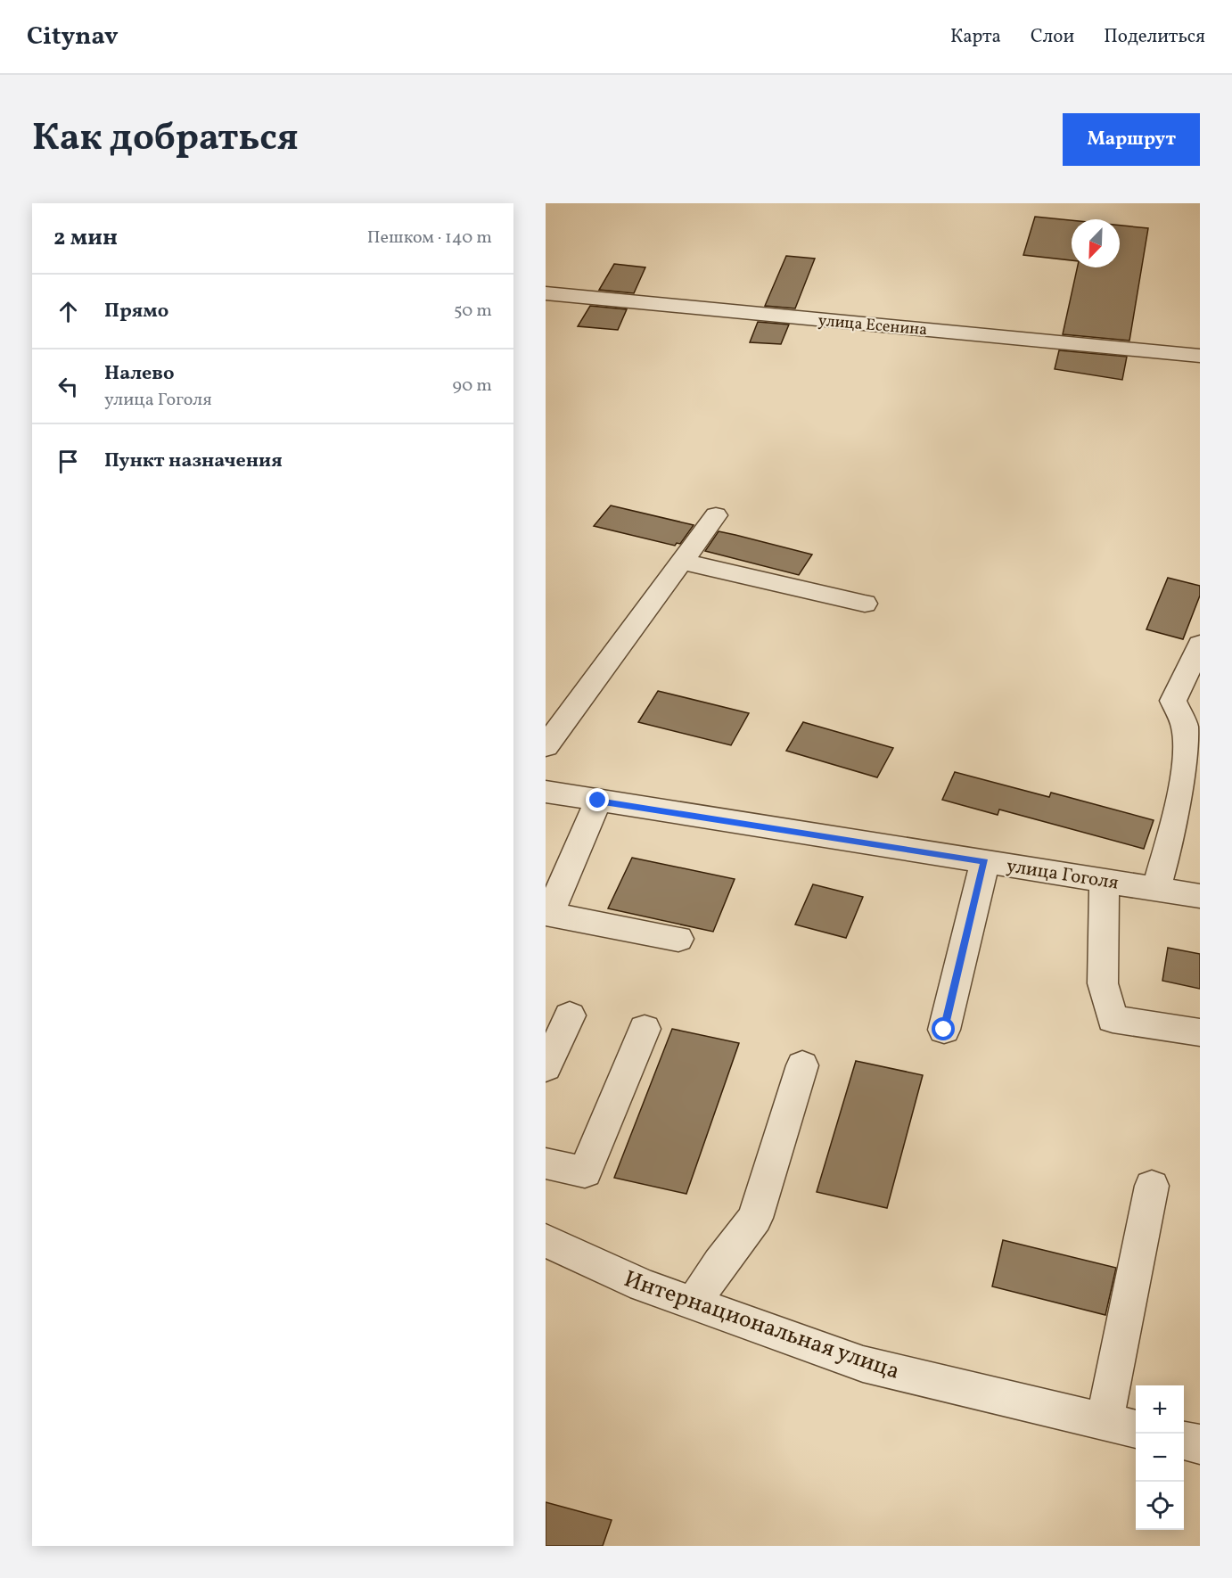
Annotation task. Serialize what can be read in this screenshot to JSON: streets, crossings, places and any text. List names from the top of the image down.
{
  "streets": {
    "street": ["улица Есенина", "улица Гоголя", "Интернациональная улица"]
  },
  "north": "bottom left",
  "page": {
    "header": "Citynav",
    "nav": ["Карта", "Слои", "Поделиться"],
    "title": "Как добраться",
    "buttons": "Маршрут",
    "heading": ["2 мин", "Пешком · 140 m"],
    "list": [
      ["Прямо", "50 m"],
      ["Налево", "улица Гоголя", "90 m"],
      "Пункт назначения"
    ],
    "map_buttons": ["+", "−"]
  }
}
